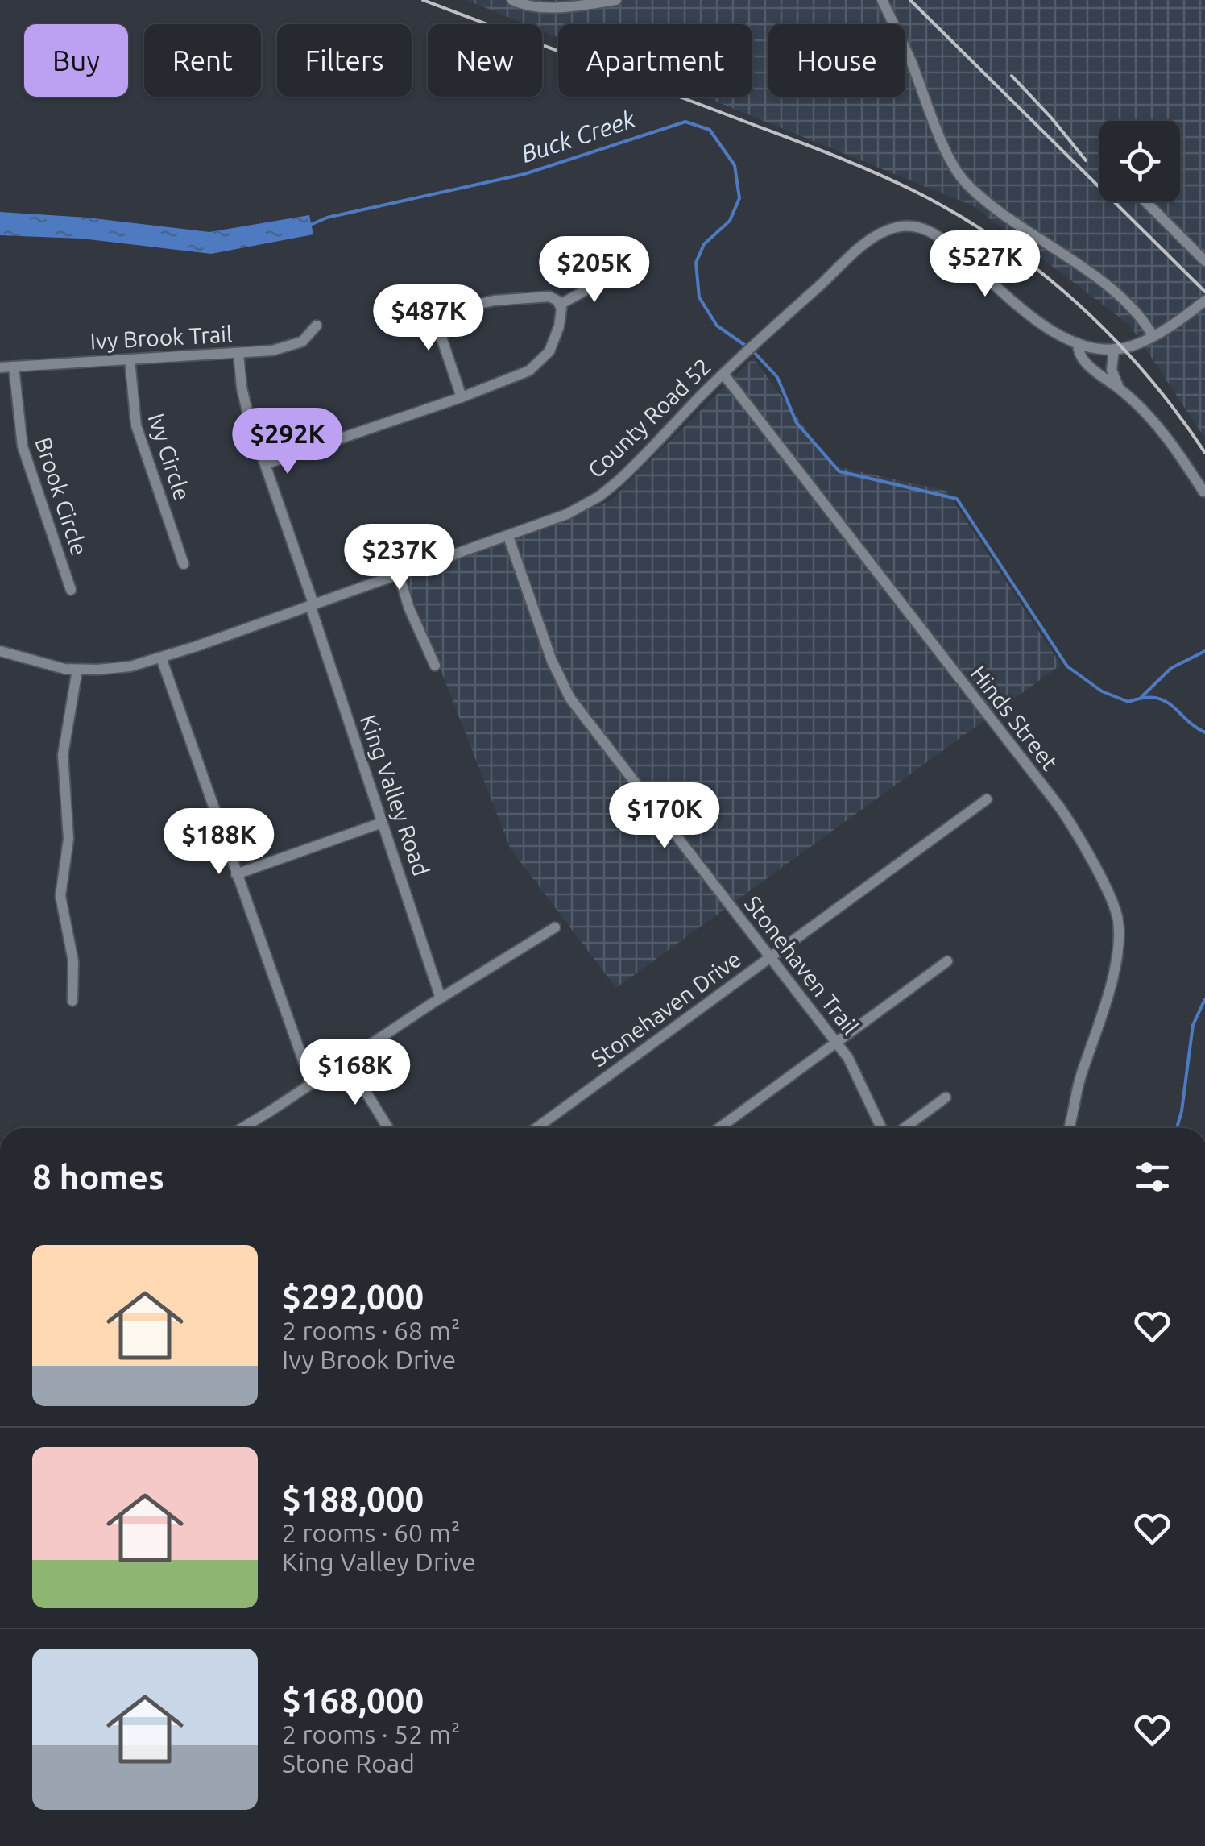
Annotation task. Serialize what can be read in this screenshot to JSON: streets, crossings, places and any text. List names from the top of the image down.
{
  "streets": {
    "street": [
      "Ivy Brook Trail",
      "County Road 52",
      "Ivy Circle",
      "Brook Circle",
      "Hinds Street",
      "King Valley Road",
      "Stonehaven Trail",
      "Stonehaven Drive"
    ]
  },
  "crossings": [
    ["Ivy Brook Trail", "Ivy Circle"],
    ["Ivy Brook Trail", "Brook Circle"],
    ["Ivy Brook Trail", "King Valley Road"],
    ["County Road 52", "Hinds Street"],
    ["County Road 52", "King Valley Road"],
    ["County Road 52", "Stonehaven Trail"],
    ["Stonehaven Trail", "Stonehaven Drive"]
  ],
  "water": ["Buck Creek"],
  "page": {
    "chip": [
      "Buy",
      "Rent",
      "Filters",
      "New",
      "Apartment",
      "House"
    ],
    "price": [
      "$527K",
      "$205K",
      "$487K",
      "$292K",
      "$237K",
      "$170K",
      "$188K",
      "$168K"
    ],
    "heading": "8 homes",
    "list": [
      {
        "name": "$292,000",
        "note": "2 rooms · 68 m² · Ivy Brook Drive"
      },
      {
        "name": "$188,000",
        "note": "2 rooms · 60 m² · King Valley Drive"
      },
      {
        "name": "$168,000",
        "note": "2 rooms · 52 m² · Stone Road"
      }
    ]
  }
}
